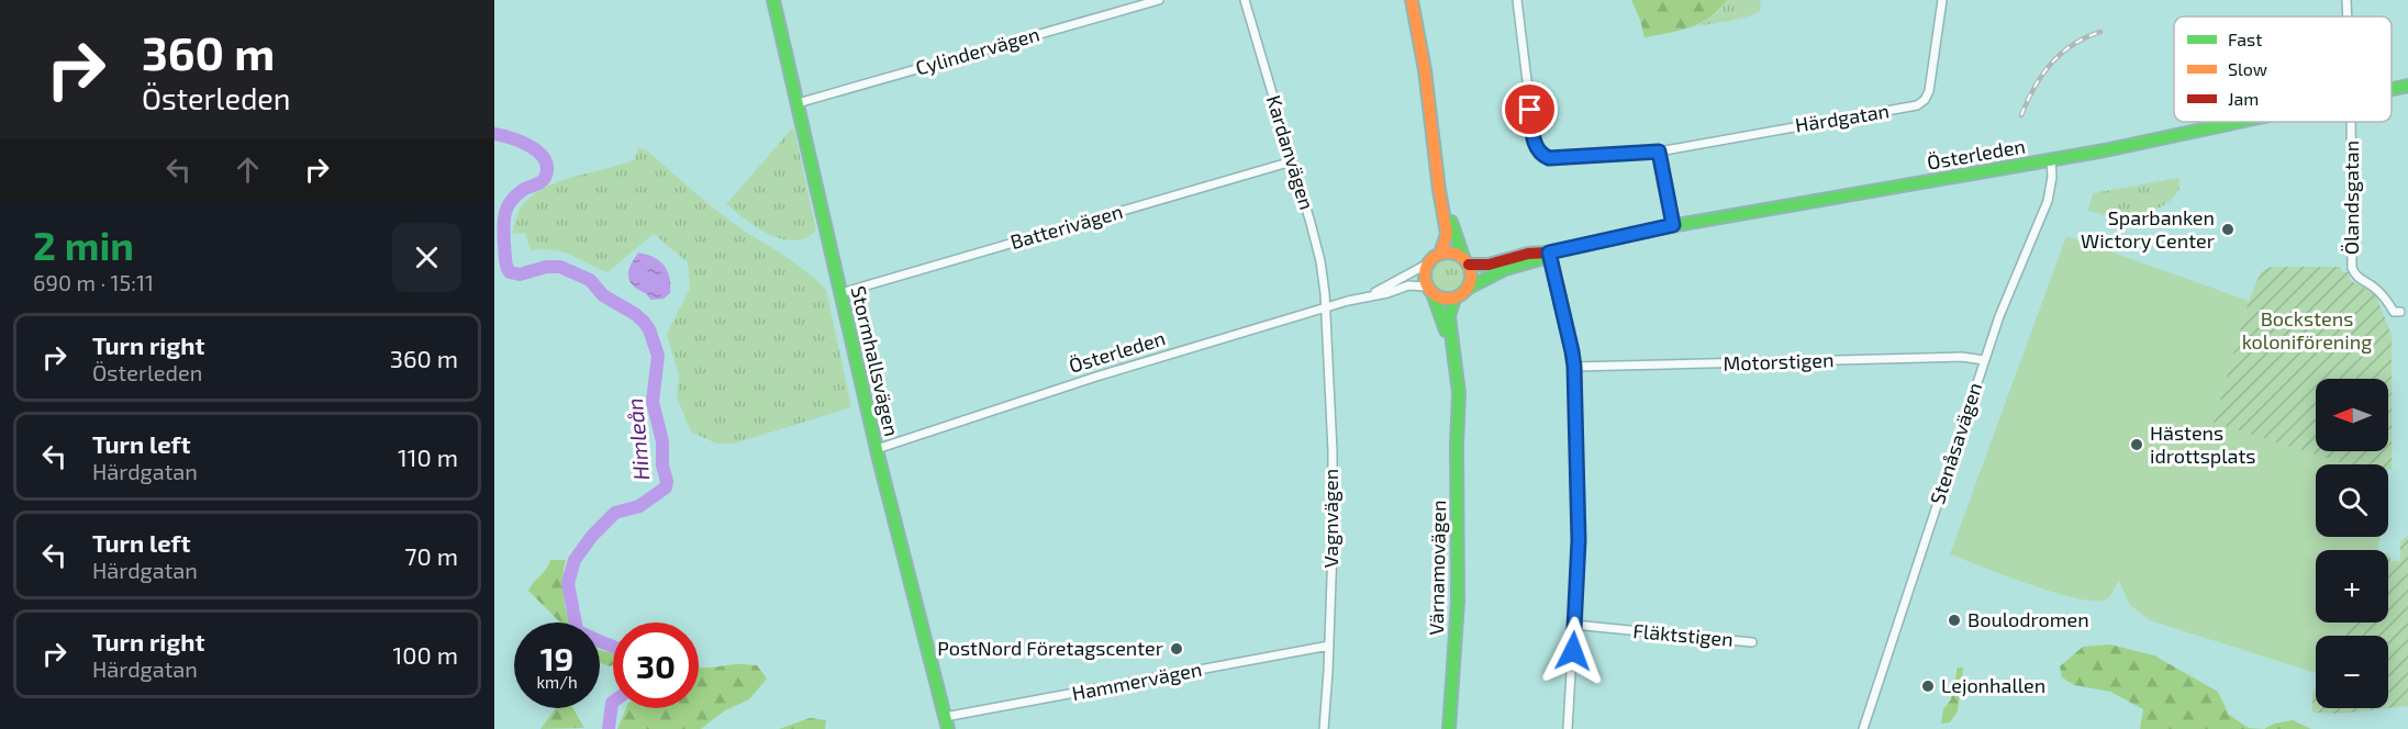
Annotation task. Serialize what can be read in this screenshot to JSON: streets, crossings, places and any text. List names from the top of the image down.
{
  "streets": {
    "main road": ["Österleden", "Stormhallsvägen", "Värnamovägen"],
    "street": [
      "Cylindervägen",
      "Härdgatan",
      "Kardanvägen",
      "Ölandsgatan",
      "Batterivägen",
      "Motorstigen",
      "Stenåsavägen",
      "Vagnvägen",
      "Fläktstigen",
      "Hammervägen"
    ]
  },
  "crossings": [
    ["Cylindervägen", "Stormhallsvägen"],
    ["Kardanvägen", "Österleden"],
    ["Kardanvägen", "Batterivägen"],
    ["Kardanvägen", "Vagnvägen"],
    ["Österleden", "Stormhallsvägen"],
    ["Österleden", "Stenåsavägen"],
    ["Österleden", "Vagnvägen"],
    ["Österleden", "Värnamovägen"],
    ["Batterivägen", "Stormhallsvägen"],
    ["Stormhallsvägen", "Hammervägen"],
    ["Motorstigen", "Stenåsavägen"],
    ["Vagnvägen", "Hammervägen"]
  ],
  "water": ["Himleån"],
  "parks": ["Bockstens koloniförening"],
  "places": [
    "Sparbanken Wictory Center",
    "Hästens idrottsplats",
    "Boulodromen",
    "PostNord Företagscenter",
    "Lejonhallen"
  ],
  "legend": ["Fast", "Slow", "Jam"],
  "north": "left",
  "page": {
    "turn": ["360 m", "Österleden"],
    "heading": ["2 min", "690 m · 15:11"],
    "list": [
      {
        "name": "Turn right",
        "note": "Österleden",
        "value": "360 m"
      },
      {
        "name": "Turn left",
        "note": "Härdgatan",
        "value": "110 m"
      },
      {
        "name": "Turn left",
        "note": "Härdgatan",
        "value": "70 m"
      },
      {
        "name": "Turn right",
        "note": "Härdgatan",
        "value": "100 m"
      }
    ],
    "map_buttons": ["+", "−"],
    "speed": "19 km/h",
    "limit": "30"
  }
}
